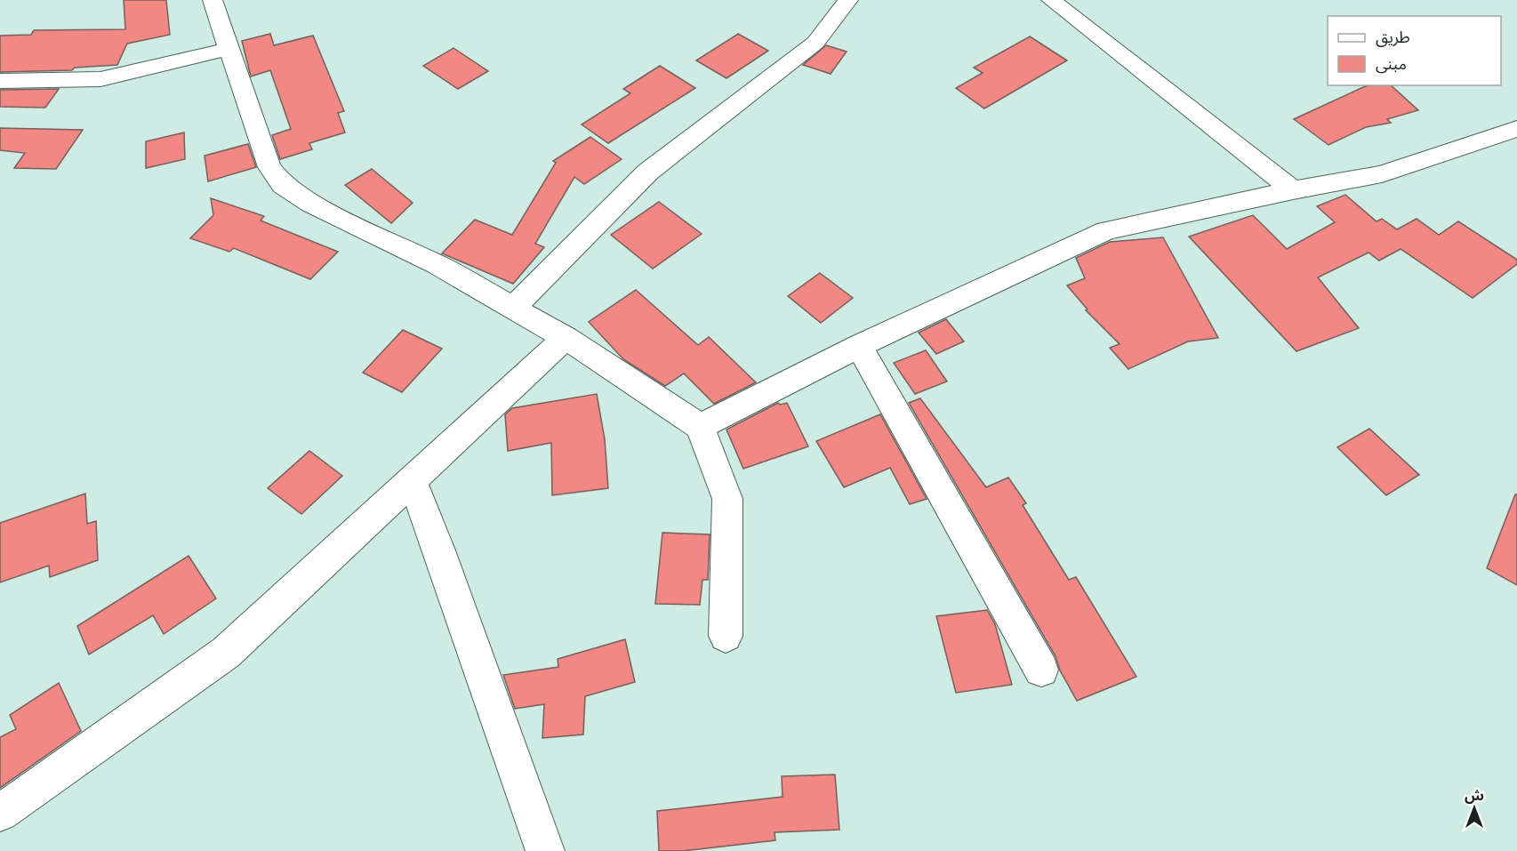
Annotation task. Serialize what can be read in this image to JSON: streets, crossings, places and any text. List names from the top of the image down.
{
  "legend": ["طريق", "مبنى"],
  "north": "top"
}
